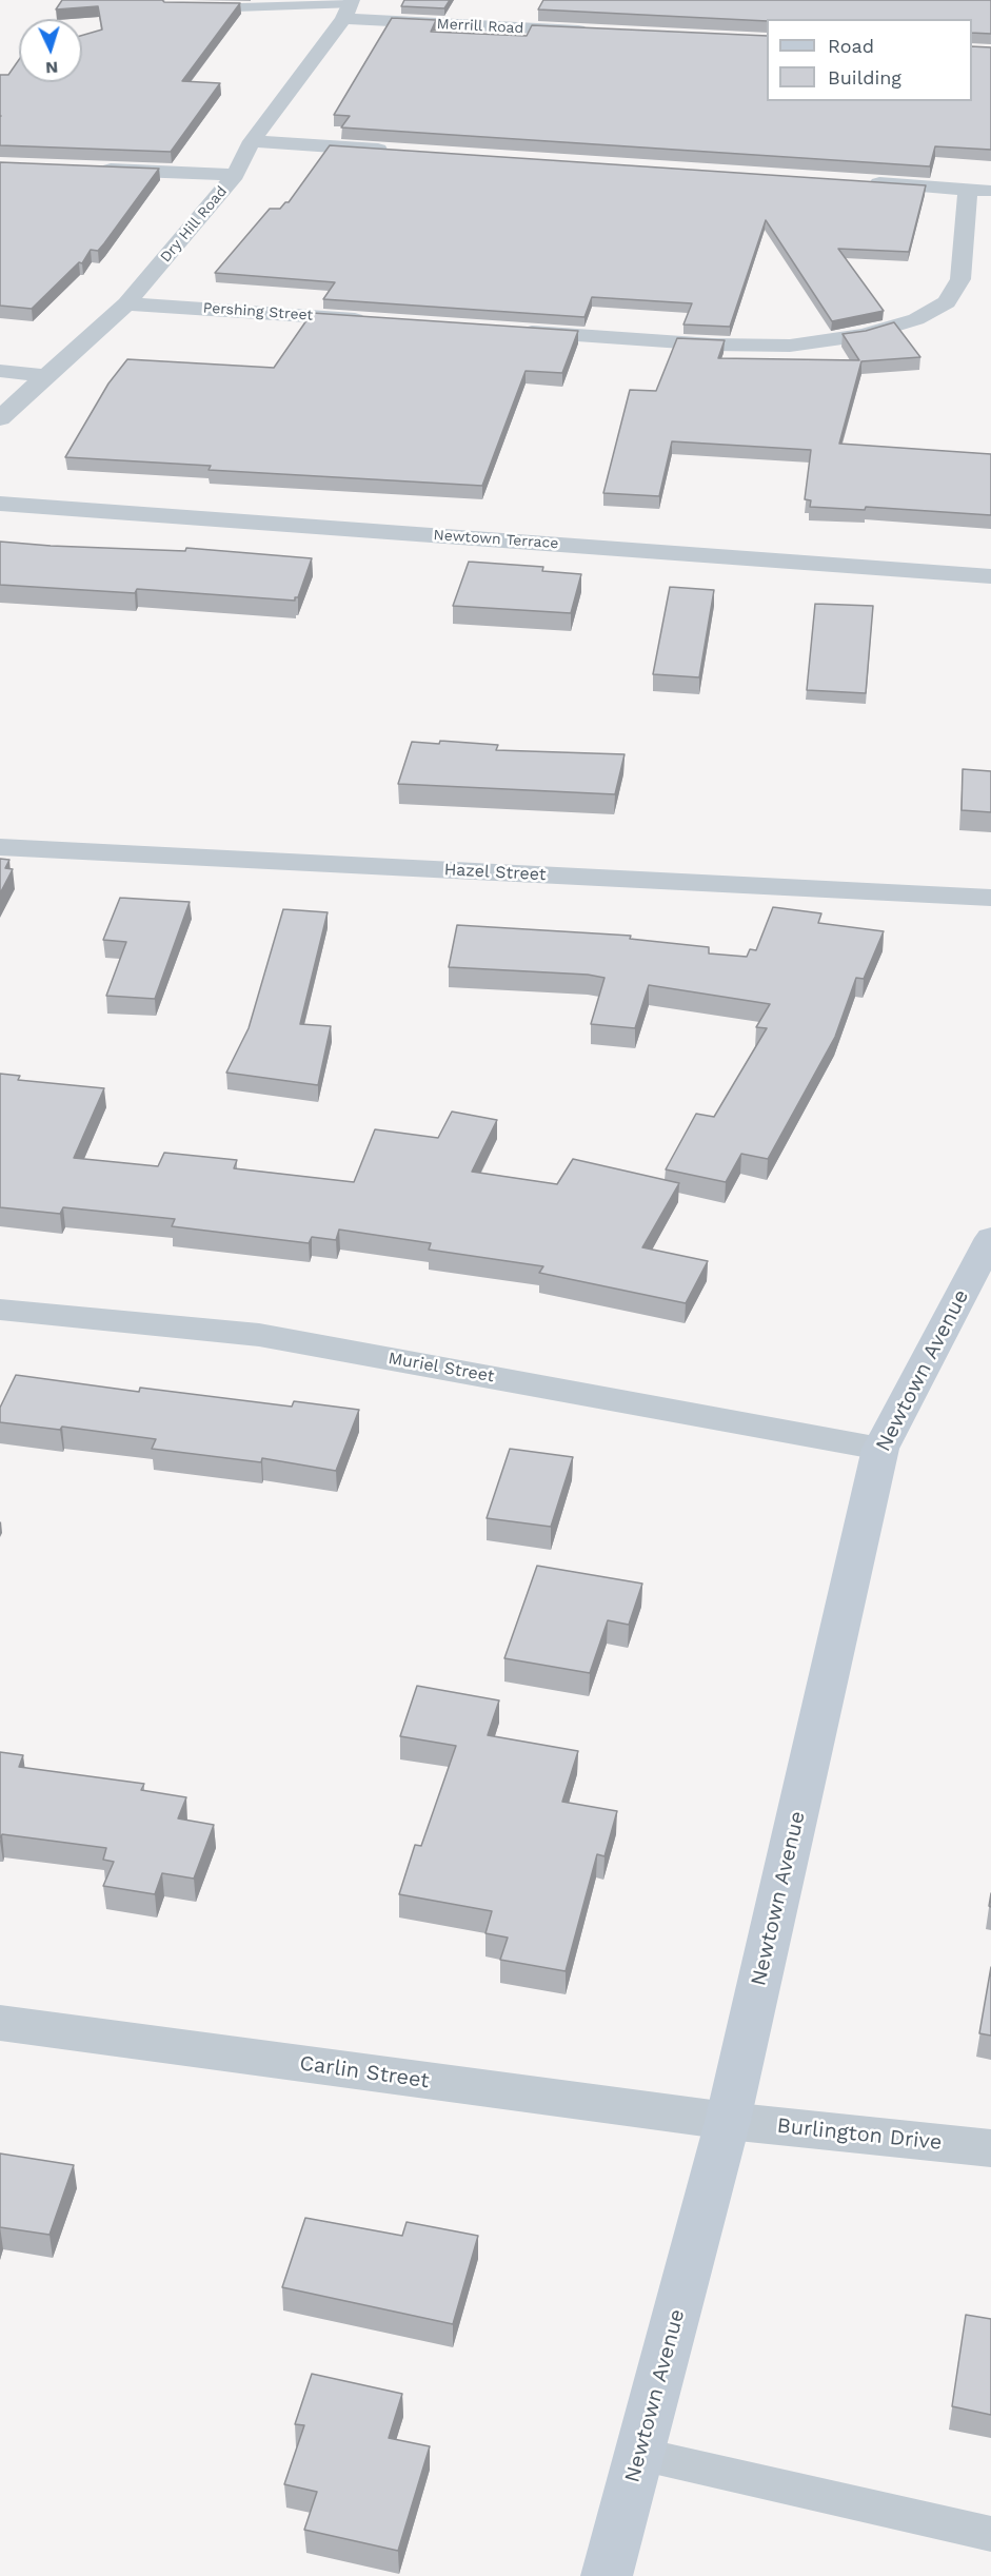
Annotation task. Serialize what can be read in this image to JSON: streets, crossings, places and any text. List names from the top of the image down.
{
  "streets": {
    "main road": ["Newtown Avenue"],
    "street": [
      "Merrill Road",
      "Dry Hill Road",
      "Pershing Street",
      "Newtown Terrace",
      "Hazel Street",
      "Muriel Street",
      "Carlin Street",
      "Burlington Drive"
    ]
  },
  "crossings": [
    ["Merrill Road", "Dry Hill Road"],
    ["Dry Hill Road", "Pershing Street"],
    ["Muriel Street", "Newtown Avenue"],
    ["Newtown Avenue", "Carlin Street"],
    ["Newtown Avenue", "Burlington Drive"],
    ["Carlin Street", "Burlington Drive"]
  ],
  "legend": ["Road", "Building"],
  "north": "bottom"
}
